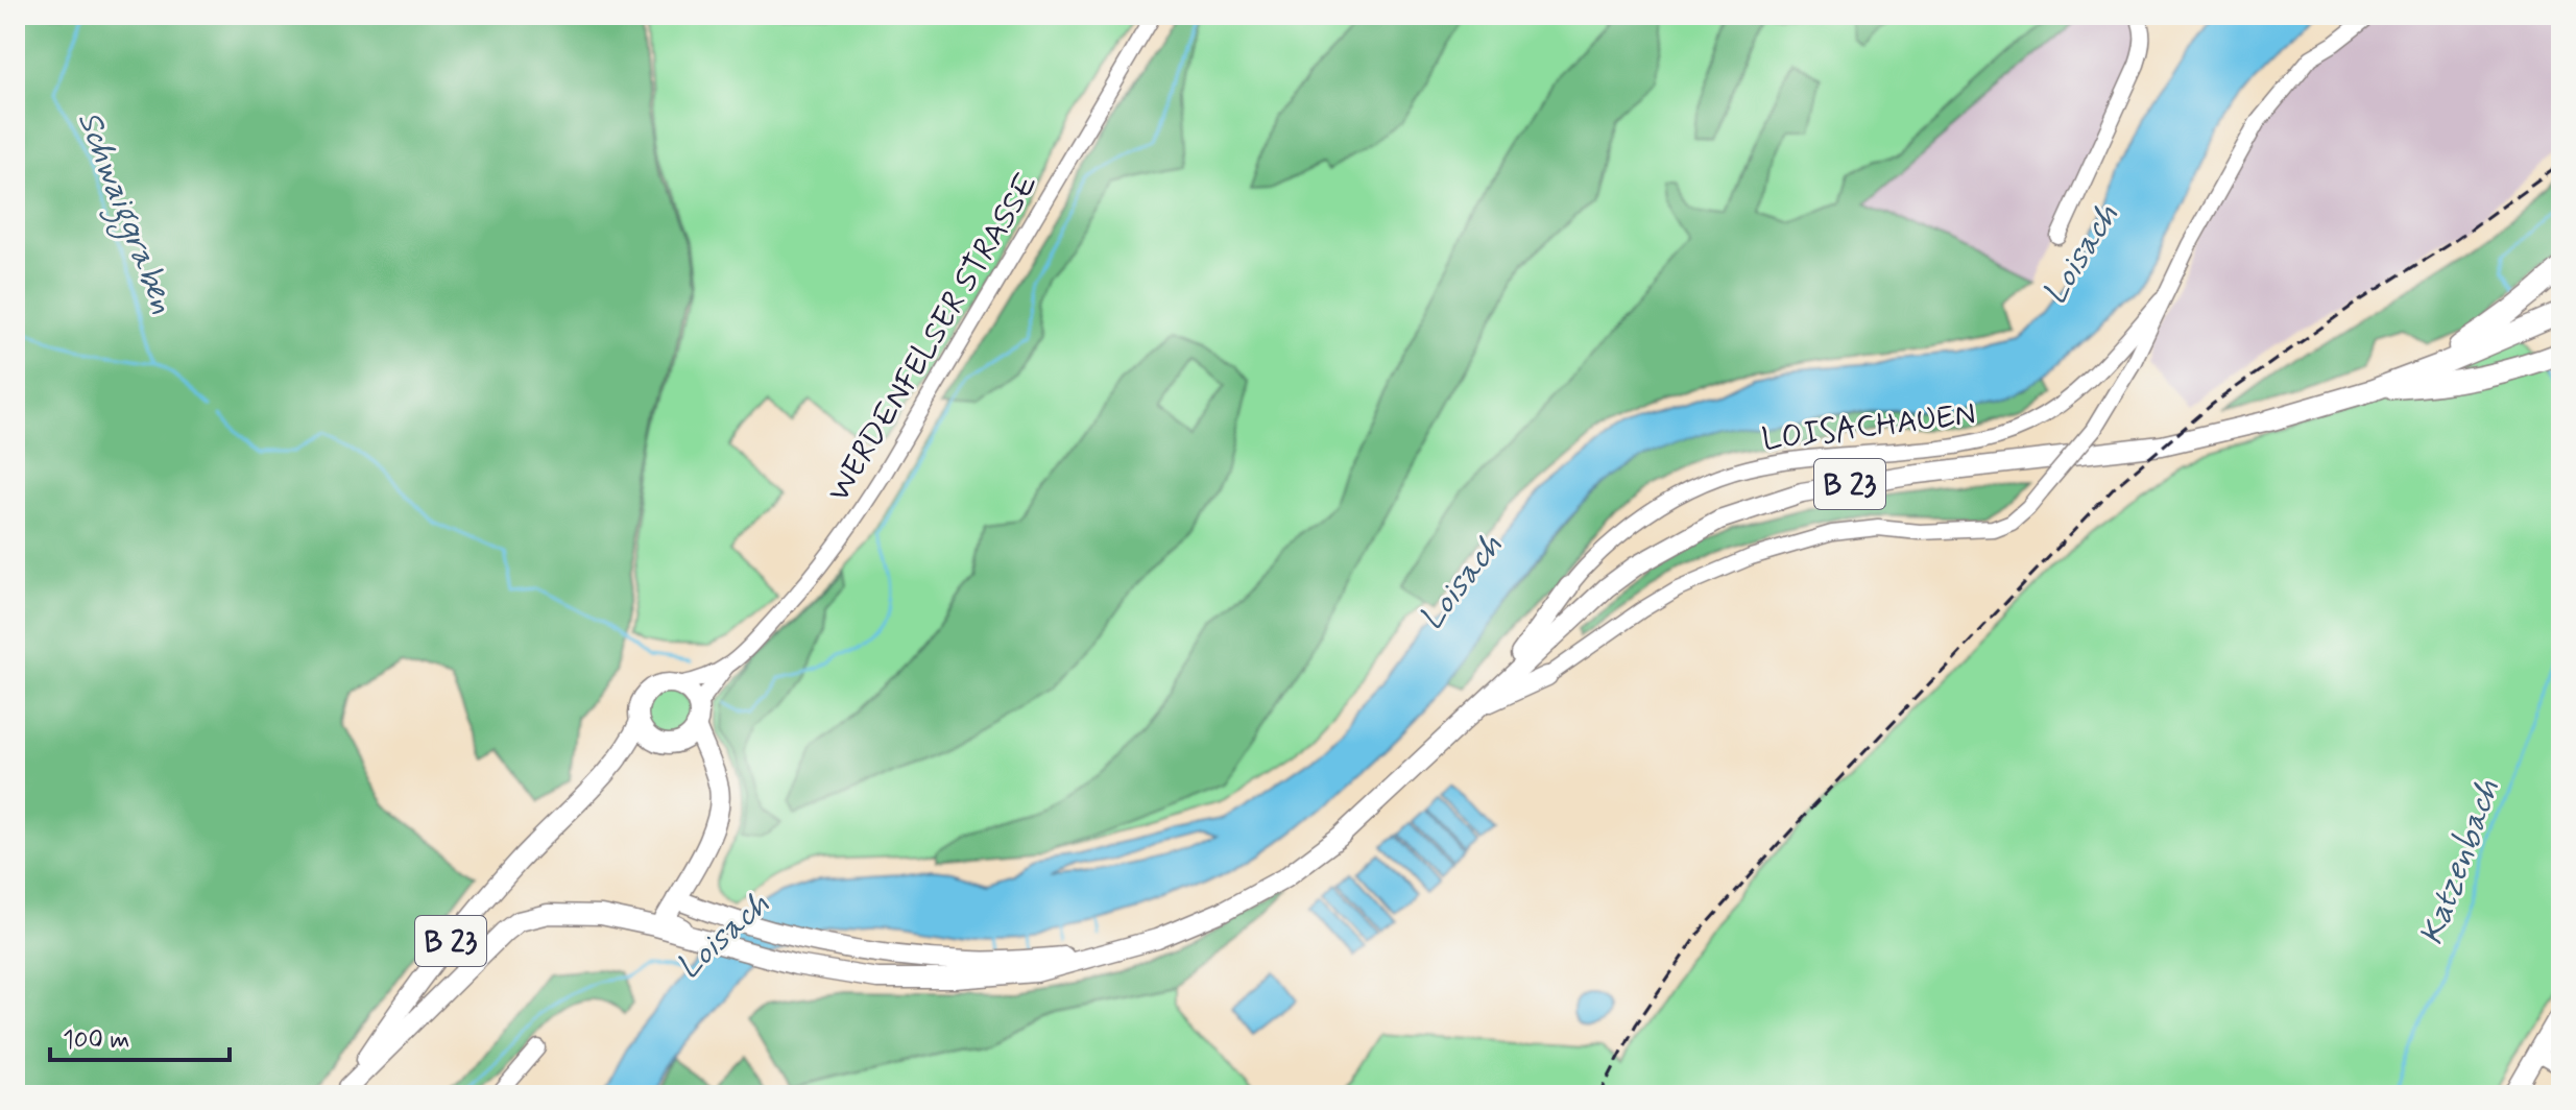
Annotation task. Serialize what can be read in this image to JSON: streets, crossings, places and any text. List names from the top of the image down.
{
  "streets": {
    "highway": ["B 23"],
    "street": ["WERDENFELSER STRASSE", "LOISACHAUEN"]
  },
  "crossings": [
    ["WERDENFELSER STRASSE", "B 23"]
  ],
  "water": ["Schwaiggraben", "Loisach", "Katzenbach"],
  "scale_bar": "100 m"
}
